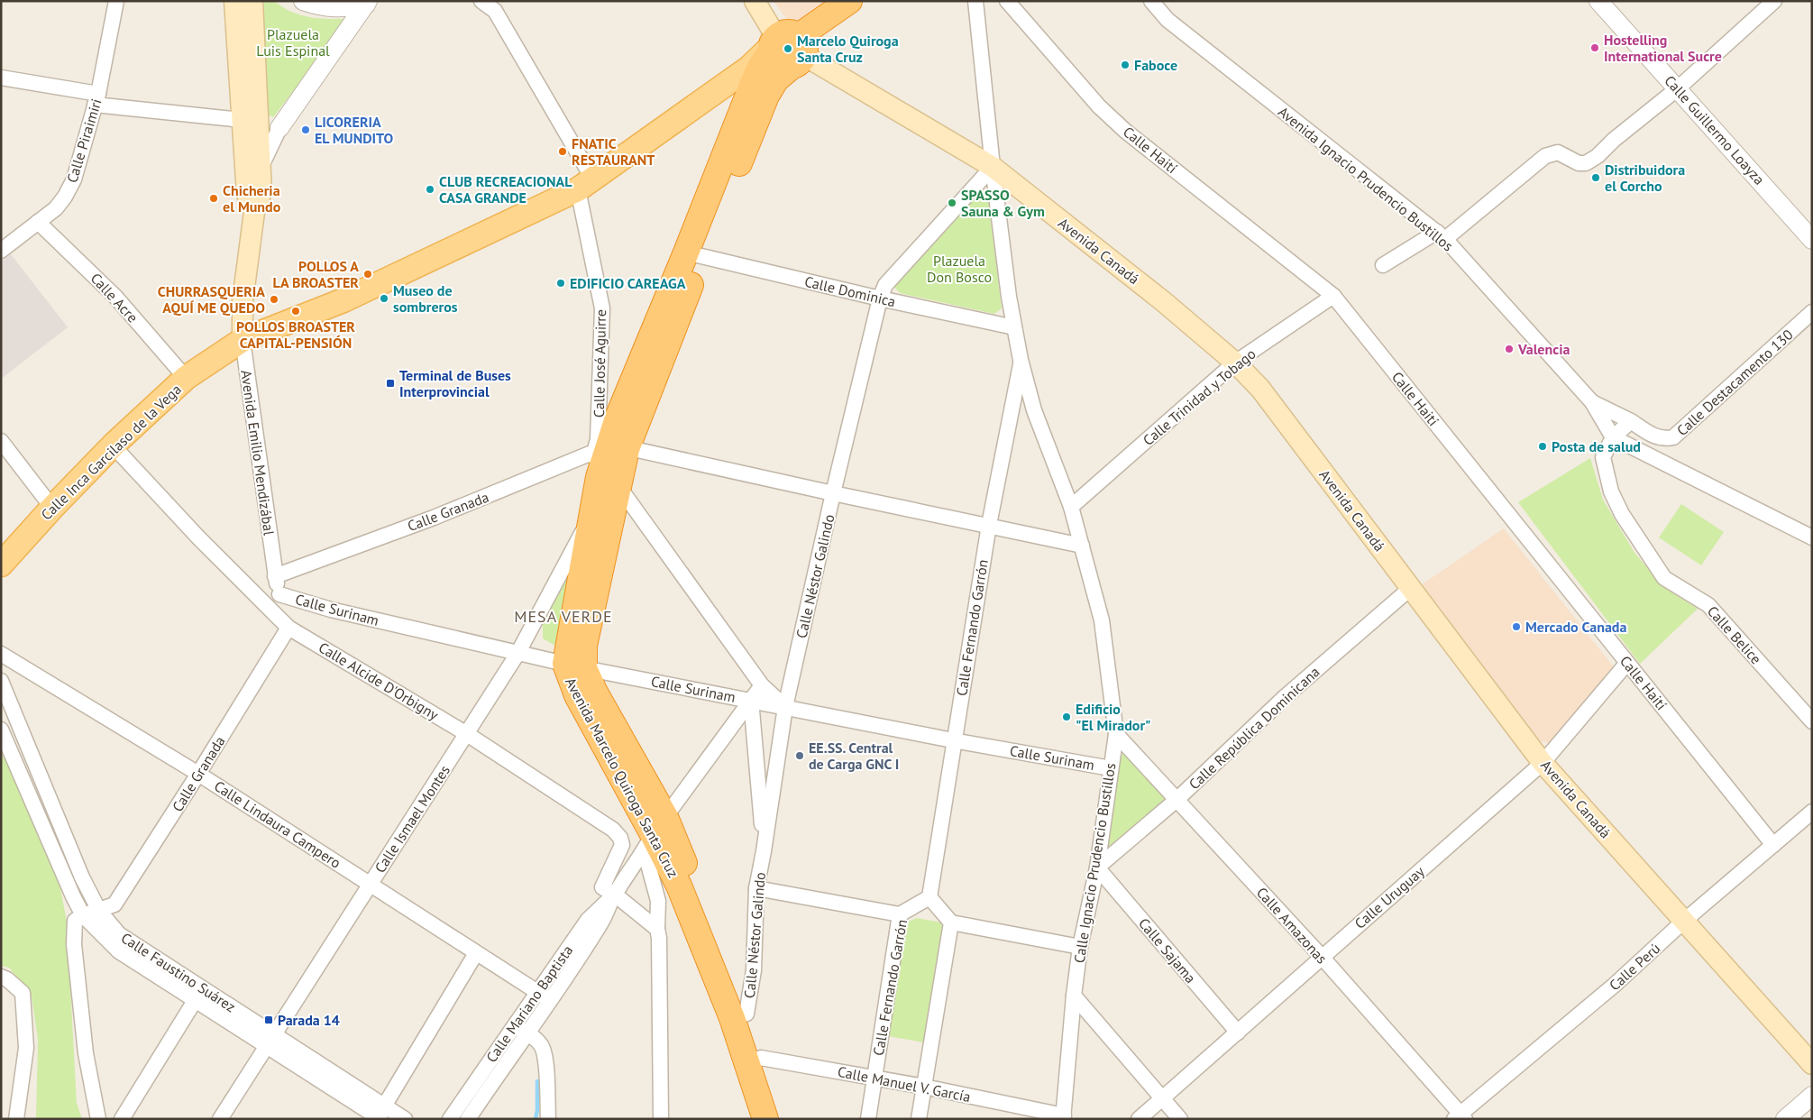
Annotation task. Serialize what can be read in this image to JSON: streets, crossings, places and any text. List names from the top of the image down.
{
  "streets": {
    "highway": ["Avenida Marcelo Quiroga Santa Cruz"],
    "main road": ["Avenida Canadá", "Calle Inca Garcilaso de la Vega", "Avenida Emilio Mendizábal"],
    "street": [
      "Calle Guillermo Loayza",
      "Calle Piraimiri",
      "Calle Haití",
      "Avenida Ignacio Prudencio Bustillos",
      "Calle Dominica",
      "Calle Acre",
      "Calle José Aguirre",
      "Calle Destacamento 130",
      "Calle Trinidad y Tobago",
      "Calle Granada",
      "Calle Néstor Galindo",
      "Calle Surinam",
      "Calle Fernando Garrón",
      "Calle Belice",
      "Calle Alcide D'Orbigny",
      "Calle República Dominicana",
      "Calle Ismael Montes",
      "Calle Lindaura Campero",
      "Calle Ignacio Prudencio Bustillos",
      "Calle Uruguay",
      "Calle Amazonas",
      "Calle Sajama",
      "Calle Perú",
      "Calle Faustino Suárez",
      "Calle Mariano Baptista",
      "Calle Manuel V. García"
    ]
  },
  "crossings": [
    ["Calle Piraimiri", "Calle Acre"],
    ["Calle Haití", "Calle Trinidad y Tobago"],
    ["Calle Haití", "Calle Uruguay"],
    ["Calle Haití", "Calle Perú"],
    ["Avenida Ignacio Prudencio Bustillos", "Calle Destacamento 130"],
    ["Avenida Ignacio Prudencio Bustillos", "Calle Belice"],
    ["Avenida Canadá", "Calle Trinidad y Tobago"],
    ["Avenida Canadá", "Calle Inca Garcilaso de la Vega"],
    ["Avenida Canadá", "Calle Néstor Galindo"],
    ["Avenida Canadá", "Calle República Dominicana"],
    ["Avenida Canadá", "Avenida Marcelo Quiroga Santa Cruz"],
    ["Avenida Canadá", "Calle Ignacio Prudencio Bustillos"],
    ["Avenida Canadá", "Calle Uruguay"],
    ["Avenida Canadá", "Calle Perú"],
    ["Calle Dominica", "Calle Néstor Galindo"],
    ["Calle Dominica", "Avenida Marcelo Quiroga Santa Cruz"],
    ["Calle Dominica", "Calle Ignacio Prudencio Bustillos"],
    ["Calle Acre", "Calle Inca Garcilaso de la Vega"],
    ["Calle José Aguirre", "Calle Inca Garcilaso de la Vega"],
    ["Calle José Aguirre", "Calle Granada"],
    ["Calle José Aguirre", "Avenida Marcelo Quiroga Santa Cruz"],
    ["Calle Trinidad y Tobago", "Calle Ignacio Prudencio Bustillos"],
    ["Calle Inca Garcilaso de la Vega", "Avenida Emilio Mendizábal"],
    ["Calle Inca Garcilaso de la Vega", "Calle Alcide D'Orbigny"],
    ["Calle Inca Garcilaso de la Vega", "Avenida Marcelo Quiroga Santa Cruz"],
    ["Avenida Emilio Mendizábal", "Calle Granada"],
    ["Avenida Emilio Mendizábal", "Calle Surinam"],
    ["Calle Granada", "Calle Alcide D'Orbigny"],
    ["Calle Granada", "Avenida Marcelo Quiroga Santa Cruz"],
    ["Calle Granada", "Calle Lindaura Campero"],
    ["Calle Granada", "Calle Faustino Suárez"],
    ["Calle Néstor Galindo", "Calle Surinam"],
    ["Calle Néstor Galindo", "Avenida Marcelo Quiroga Santa Cruz"],
    ["Calle Néstor Galindo", "Calle Ignacio Prudencio Bustillos"],
    ["Calle Surinam", "Calle Fernando Garrón"],
    ["Calle Surinam", "Avenida Marcelo Quiroga Santa Cruz"],
    ["Calle Surinam", "Calle Ismael Montes"],
    ["Calle Surinam", "Calle Ignacio Prudencio Bustillos"],
    ["Calle Surinam", "Calle Mariano Baptista"],
    ["Calle Fernando Garrón", "Calle Ignacio Prudencio Bustillos"],
    ["Calle Fernando Garrón", "Calle Manuel V. García"],
    ["Calle Alcide D'Orbigny", "Calle Ismael Montes"],
    ["Calle Alcide D'Orbigny", "Calle Mariano Baptista"],
    ["Calle República Dominicana", "Calle Ignacio Prudencio Bustillos"],
    ["Calle República Dominicana", "Calle Amazonas"],
    ["Calle República Dominicana", "Calle Sajama"],
    ["Avenida Marcelo Quiroga Santa Cruz", "Calle Ismael Montes"],
    ["Avenida Marcelo Quiroga Santa Cruz", "Calle Mariano Baptista"],
    ["Avenida Marcelo Quiroga Santa Cruz", "Calle Manuel V. García"],
    ["Calle Ismael Montes", "Calle Lindaura Campero"],
    ["Calle Ismael Montes", "Calle Faustino Suárez"],
    ["Calle Lindaura Campero", "Calle Mariano Baptista"],
    ["Calle Ignacio Prudencio Bustillos", "Calle Amazonas"],
    ["Calle Ignacio Prudencio Bustillos", "Calle Sajama"],
    ["Calle Ignacio Prudencio Bustillos", "Calle Manuel V. García"],
    ["Calle Uruguay", "Calle Amazonas"],
    ["Calle Uruguay", "Calle Sajama"],
    ["Calle Amazonas", "Calle Perú"]
  ],
  "districts": ["MESA VERDE"],
  "parks": ["Plazuela Luis Espinal", "Plazuela Don Bosco"],
  "places": {
    "other": [
      "Hostelling International Sucre",
      "Marcelo Quiroga Santa Cruz",
      "Faboce",
      "LICORERIA EL MUNDITO",
      "FNATIC RESTAURANT",
      "Distribuidora el Corcho",
      "CLUB RECREACIONAL CASA GRANDE",
      "Chicheria el Mundo",
      "SPASSO Sauna & Gym",
      "POLLOS A LA BROASTER",
      "EDIFICIO CAREAGA",
      "Museo de sombreros",
      "CHURRASQUERIA AQUÍ ME QUEDO",
      "POLLOS BROASTER CAPITAL-PENSIÓN",
      "Valencia",
      "Posta de salud",
      "Mercado Canada",
      "Edificio \"El Mirador\"",
      "EE.SS. Central de Carga GNC I"
    ],
    "transit": ["Terminal de Buses Interprovincial", "Parada 14"]
  }
}
